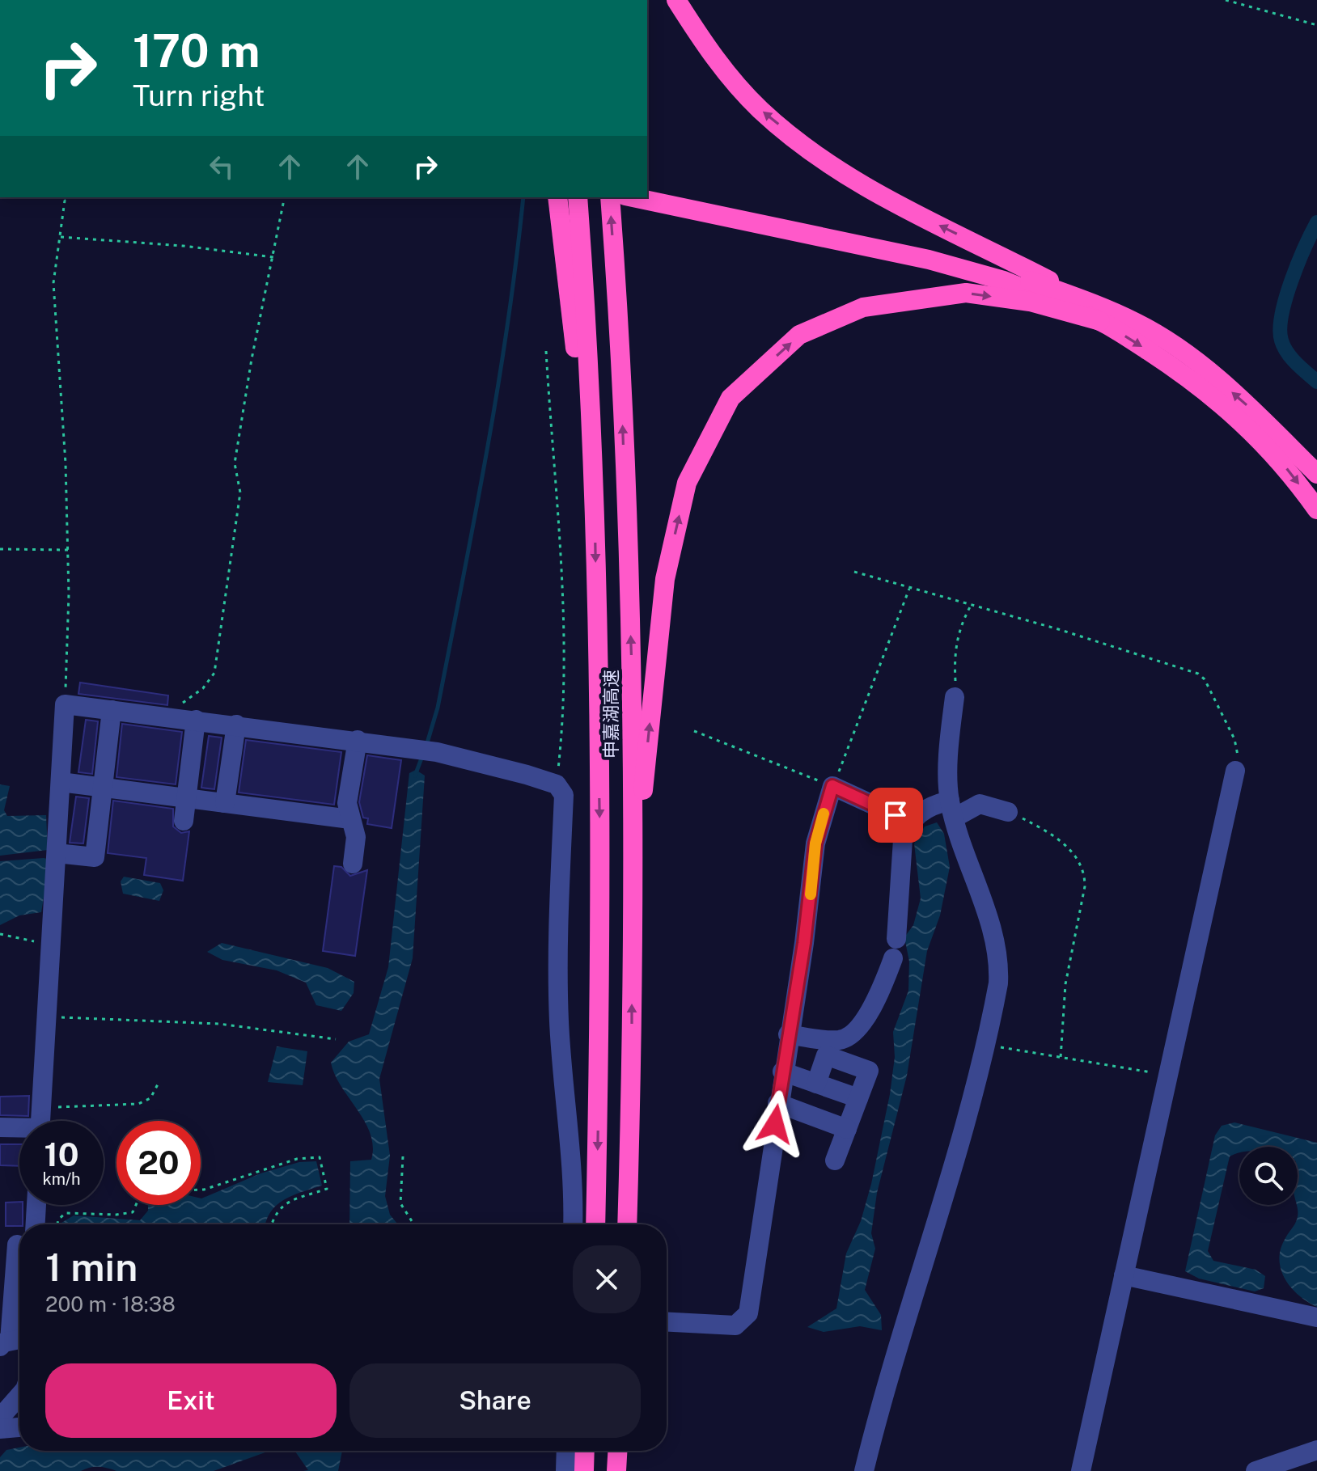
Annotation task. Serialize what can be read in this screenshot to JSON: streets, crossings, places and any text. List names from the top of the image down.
{
  "streets": {
    "highway": ["申嘉湖高速"]
  },
  "page": {
    "turn": ["170 m", "Turn right"],
    "speed": "10 km/h",
    "limit": "20",
    "heading": ["1 min", "200 m · 18:38"],
    "buttons": ["Exit", "Share"]
  }
}
